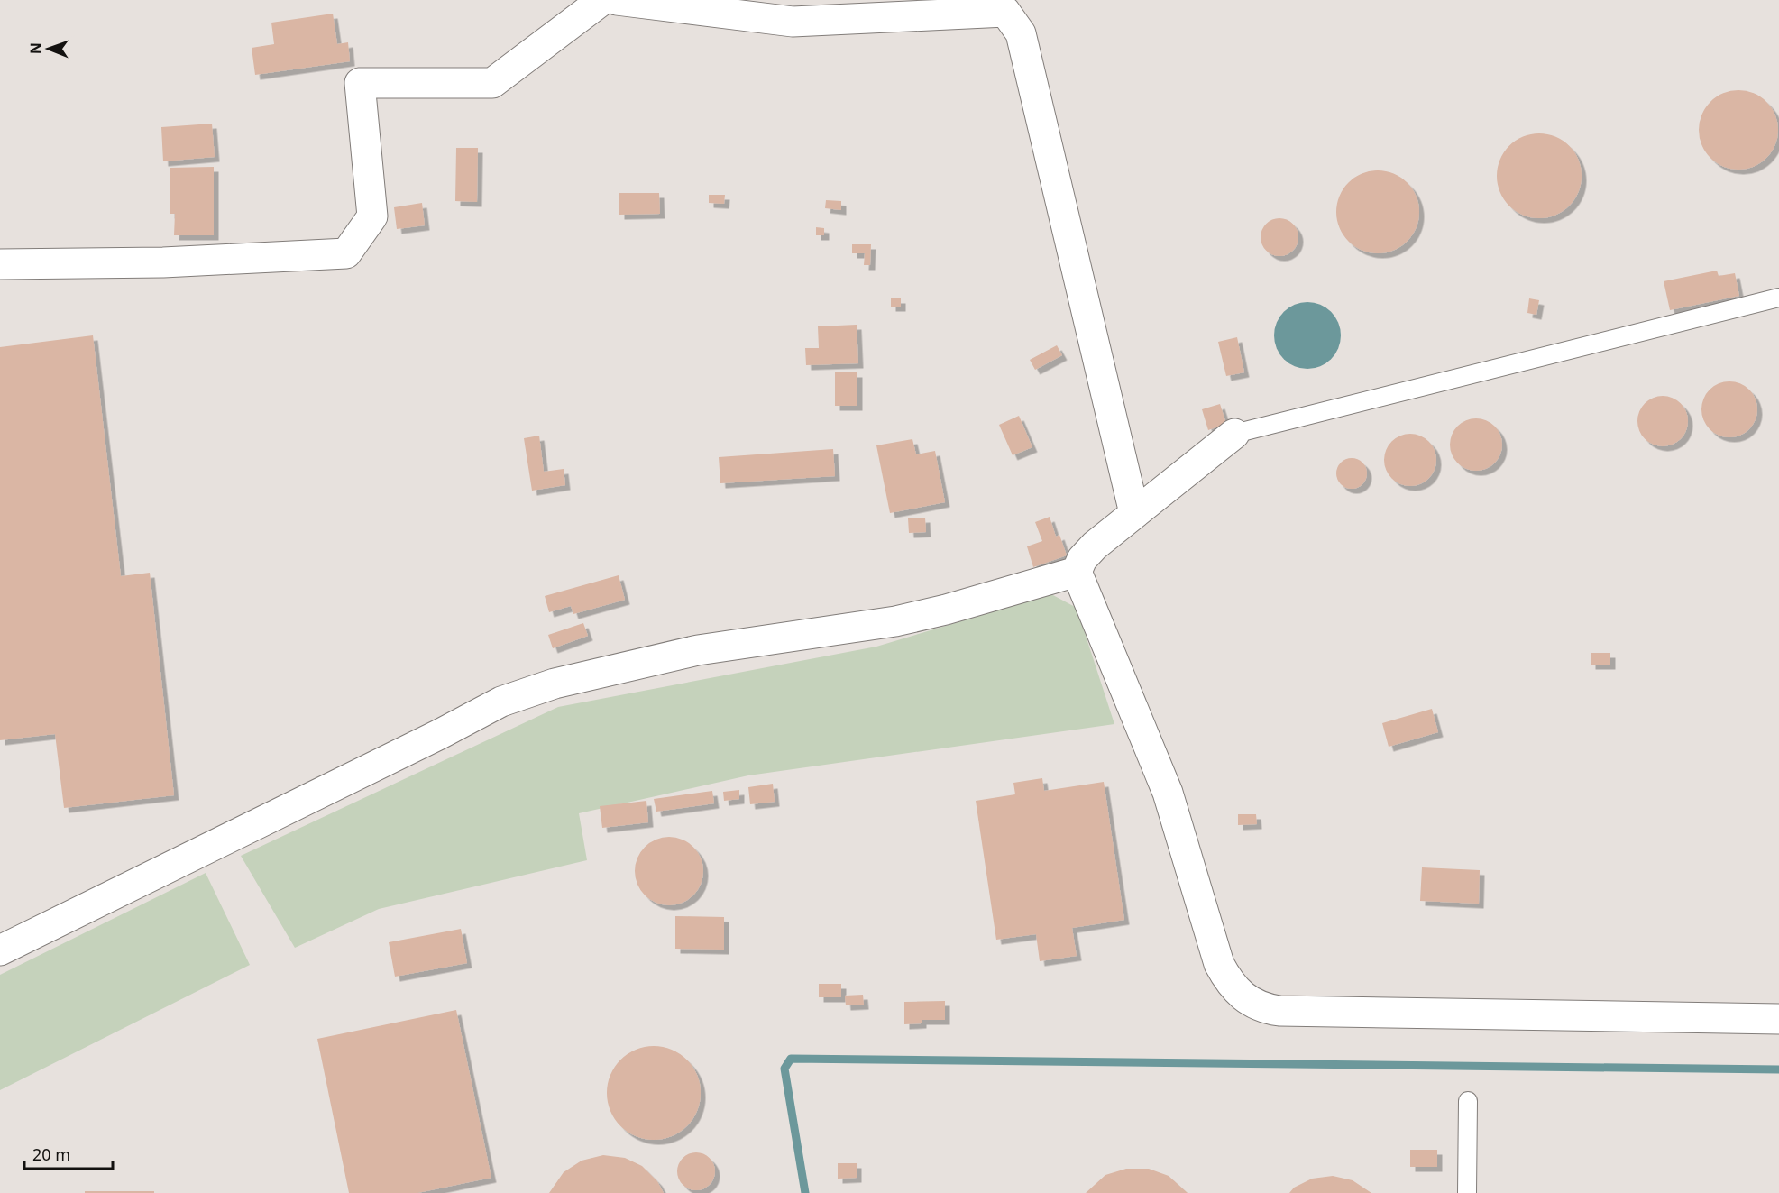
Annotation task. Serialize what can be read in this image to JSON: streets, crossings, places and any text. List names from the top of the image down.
{
  "scale_bar": "20 m",
  "north": "left"
}
